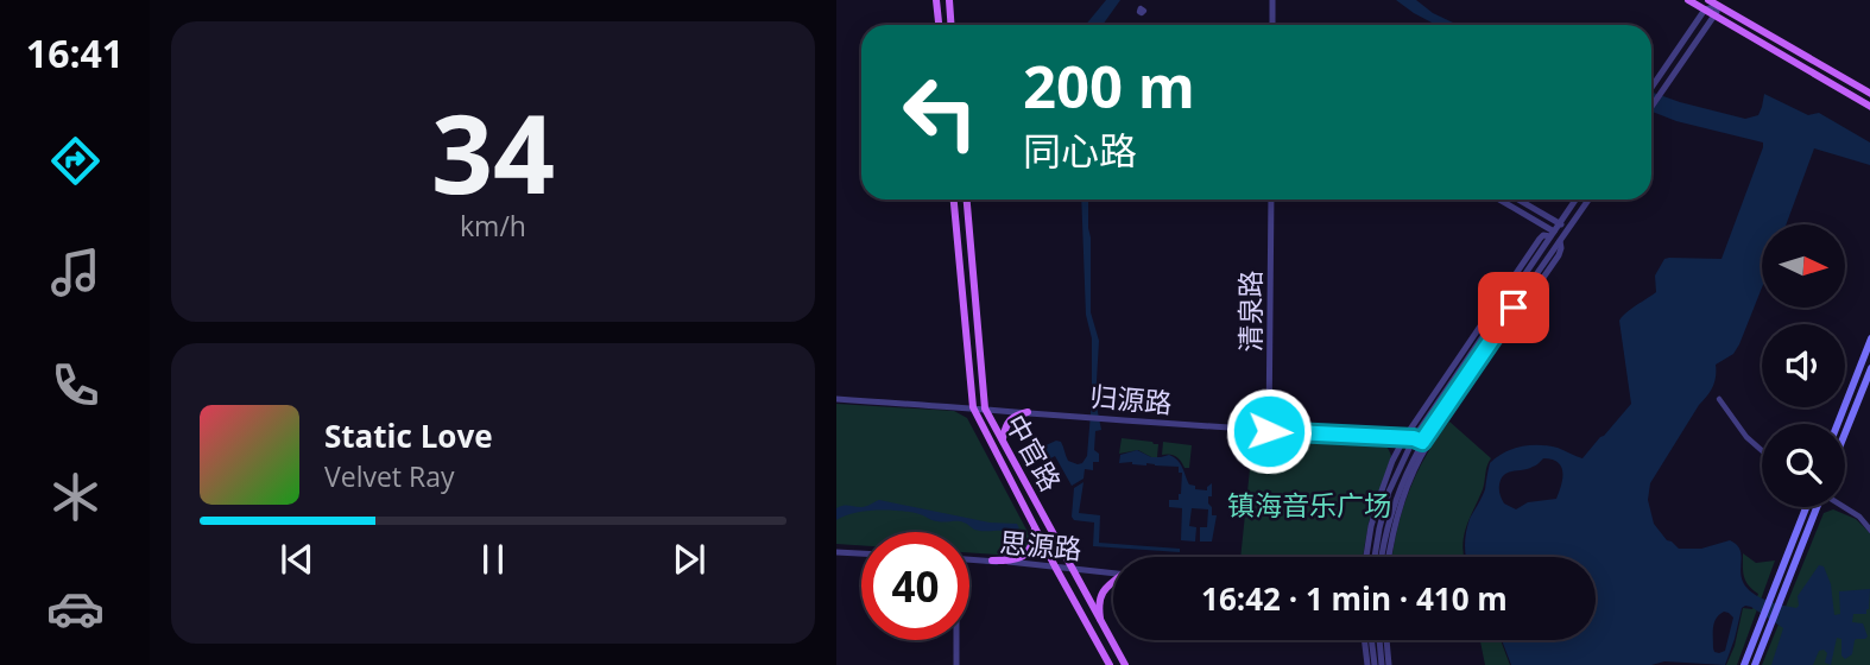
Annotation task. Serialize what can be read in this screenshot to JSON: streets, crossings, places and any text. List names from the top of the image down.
{
  "streets": {
    "main road": ["中官路"],
    "street": ["清泉路", "归源路", "思源路"]
  },
  "crossings": [
    ["清泉路", "归源路"],
    ["归源路", "中官路"],
    ["中官路", "思源路"]
  ],
  "parks": ["镇海音乐广场"],
  "north": "right",
  "page": {
    "tabs": "16:41",
    "tile": ["34", "km/h"],
    "turn": ["200 m", "同心路"],
    "song": ["Static Love", "Velvet Ray"],
    "limit": "40",
    "trip": "16:42 · 1 min · 410 m"
  }
}
